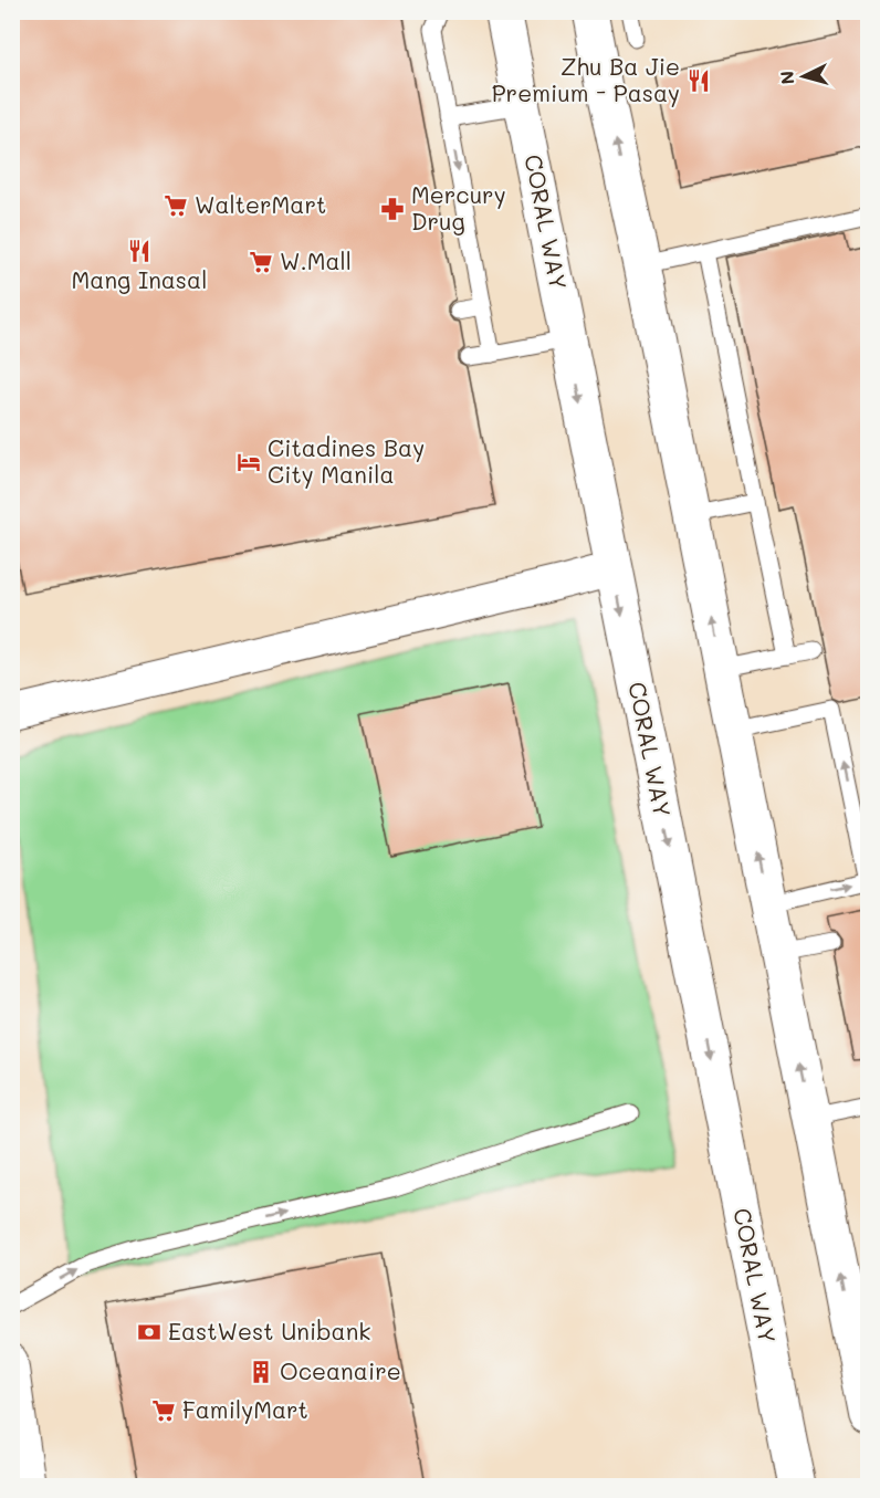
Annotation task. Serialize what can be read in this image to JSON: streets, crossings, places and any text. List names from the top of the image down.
{
  "streets": {
    "street": ["CORAL WAY"]
  },
  "places": {
    "restaurant": ["Zhu Ba Jie Premium - Pasay", "Mang Inasal"],
    "supermarket": ["WalterMart", "W.Mall", "FamilyMart"],
    "pharmacy": ["Mercury Drug"],
    "hotel": ["Citadines Bay City Manila"],
    "bank": ["EastWest Unibank"],
    "building": ["Oceanaire"]
  },
  "north": "left"
}
